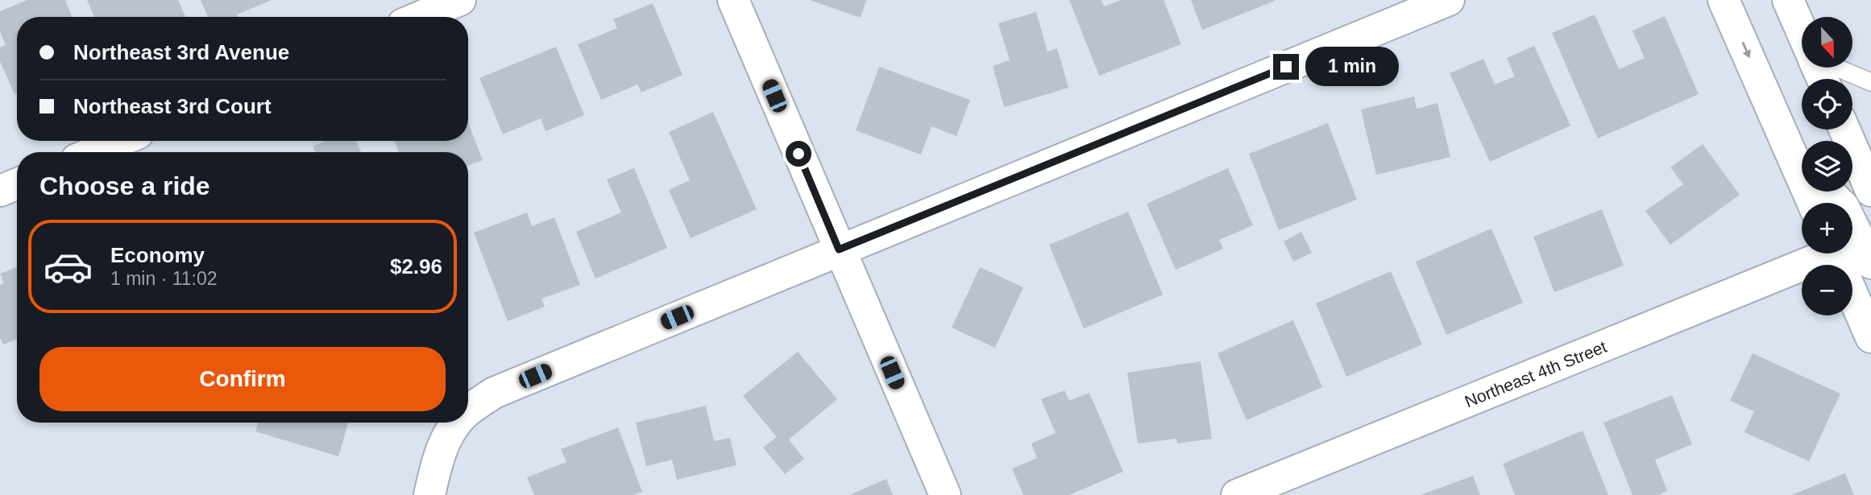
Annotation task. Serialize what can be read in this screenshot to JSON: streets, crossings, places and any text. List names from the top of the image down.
{
  "streets": {
    "street": ["Northeast 4th Street"]
  },
  "north": "bottom",
  "page": {
    "map_buttons": ["+", "−"],
    "banner": ["Northeast 3rd Avenue", "Northeast 3rd Court"],
    "bubble": "1 min",
    "heading": "Choose a ride",
    "list": [
      {
        "name": "Economy",
        "note": "1 min · 11:02",
        "value": "$2.96"
      }
    ],
    "buttons": "Confirm"
  }
}
